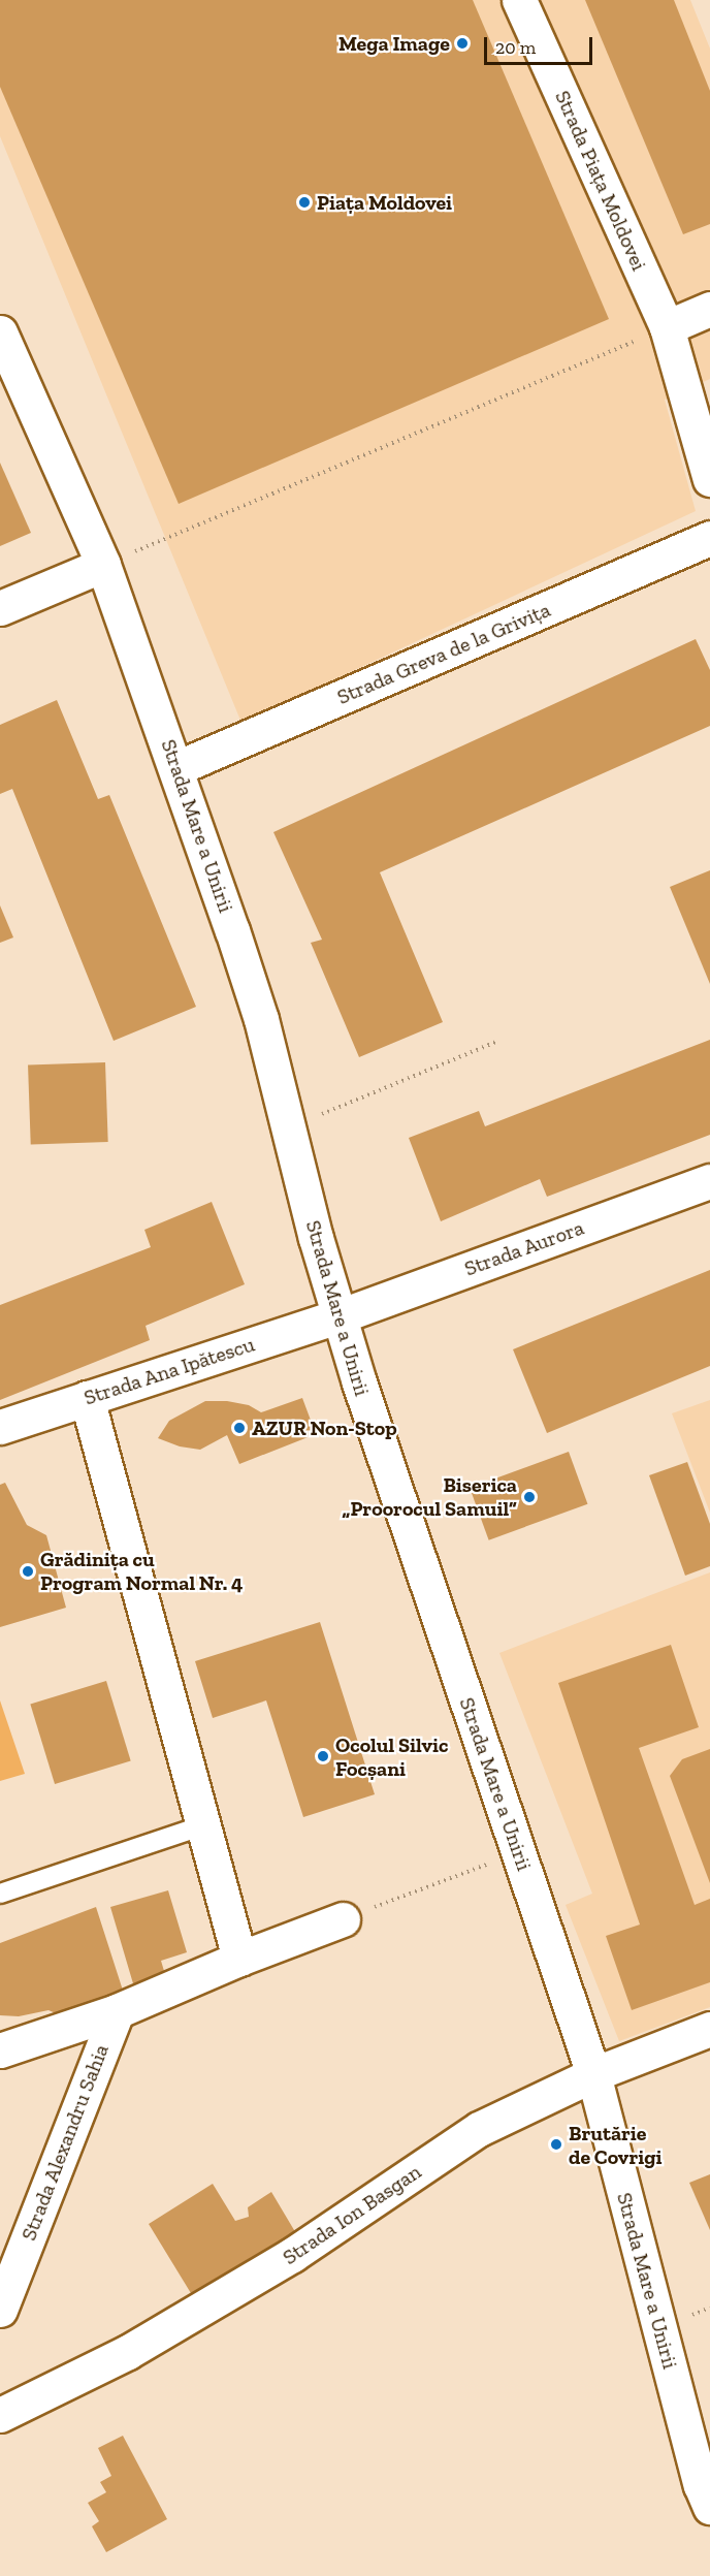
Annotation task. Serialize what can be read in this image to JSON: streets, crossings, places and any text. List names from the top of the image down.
{
  "streets": {
    "street": [
      "Strada Piața Moldovei",
      "Strada Greva de la Grivița",
      "Strada Mare a Unirii",
      "Strada Aurora",
      "Strada Ana Ipătescu",
      "Strada Alexandru Sahia",
      "Strada Ion Basgan"
    ]
  },
  "crossings": [
    ["Strada Greva de la Grivița", "Strada Mare a Unirii"],
    ["Strada Mare a Unirii", "Strada Aurora"],
    ["Strada Mare a Unirii", "Strada Ana Ipătescu"],
    ["Strada Mare a Unirii", "Strada Ion Basgan"],
    ["Strada Aurora", "Strada Ana Ipătescu"]
  ],
  "places": [
    "Mega Image",
    "Piața Moldovei",
    "AZUR Non-Stop",
    "Biserica „Proorocul Samuil”",
    "Grădinița cu Program Normal Nr. 4",
    "Ocolul Silvic Focșani",
    "Brutărie de Covrigi"
  ],
  "scale_bar": "20 m"
}
